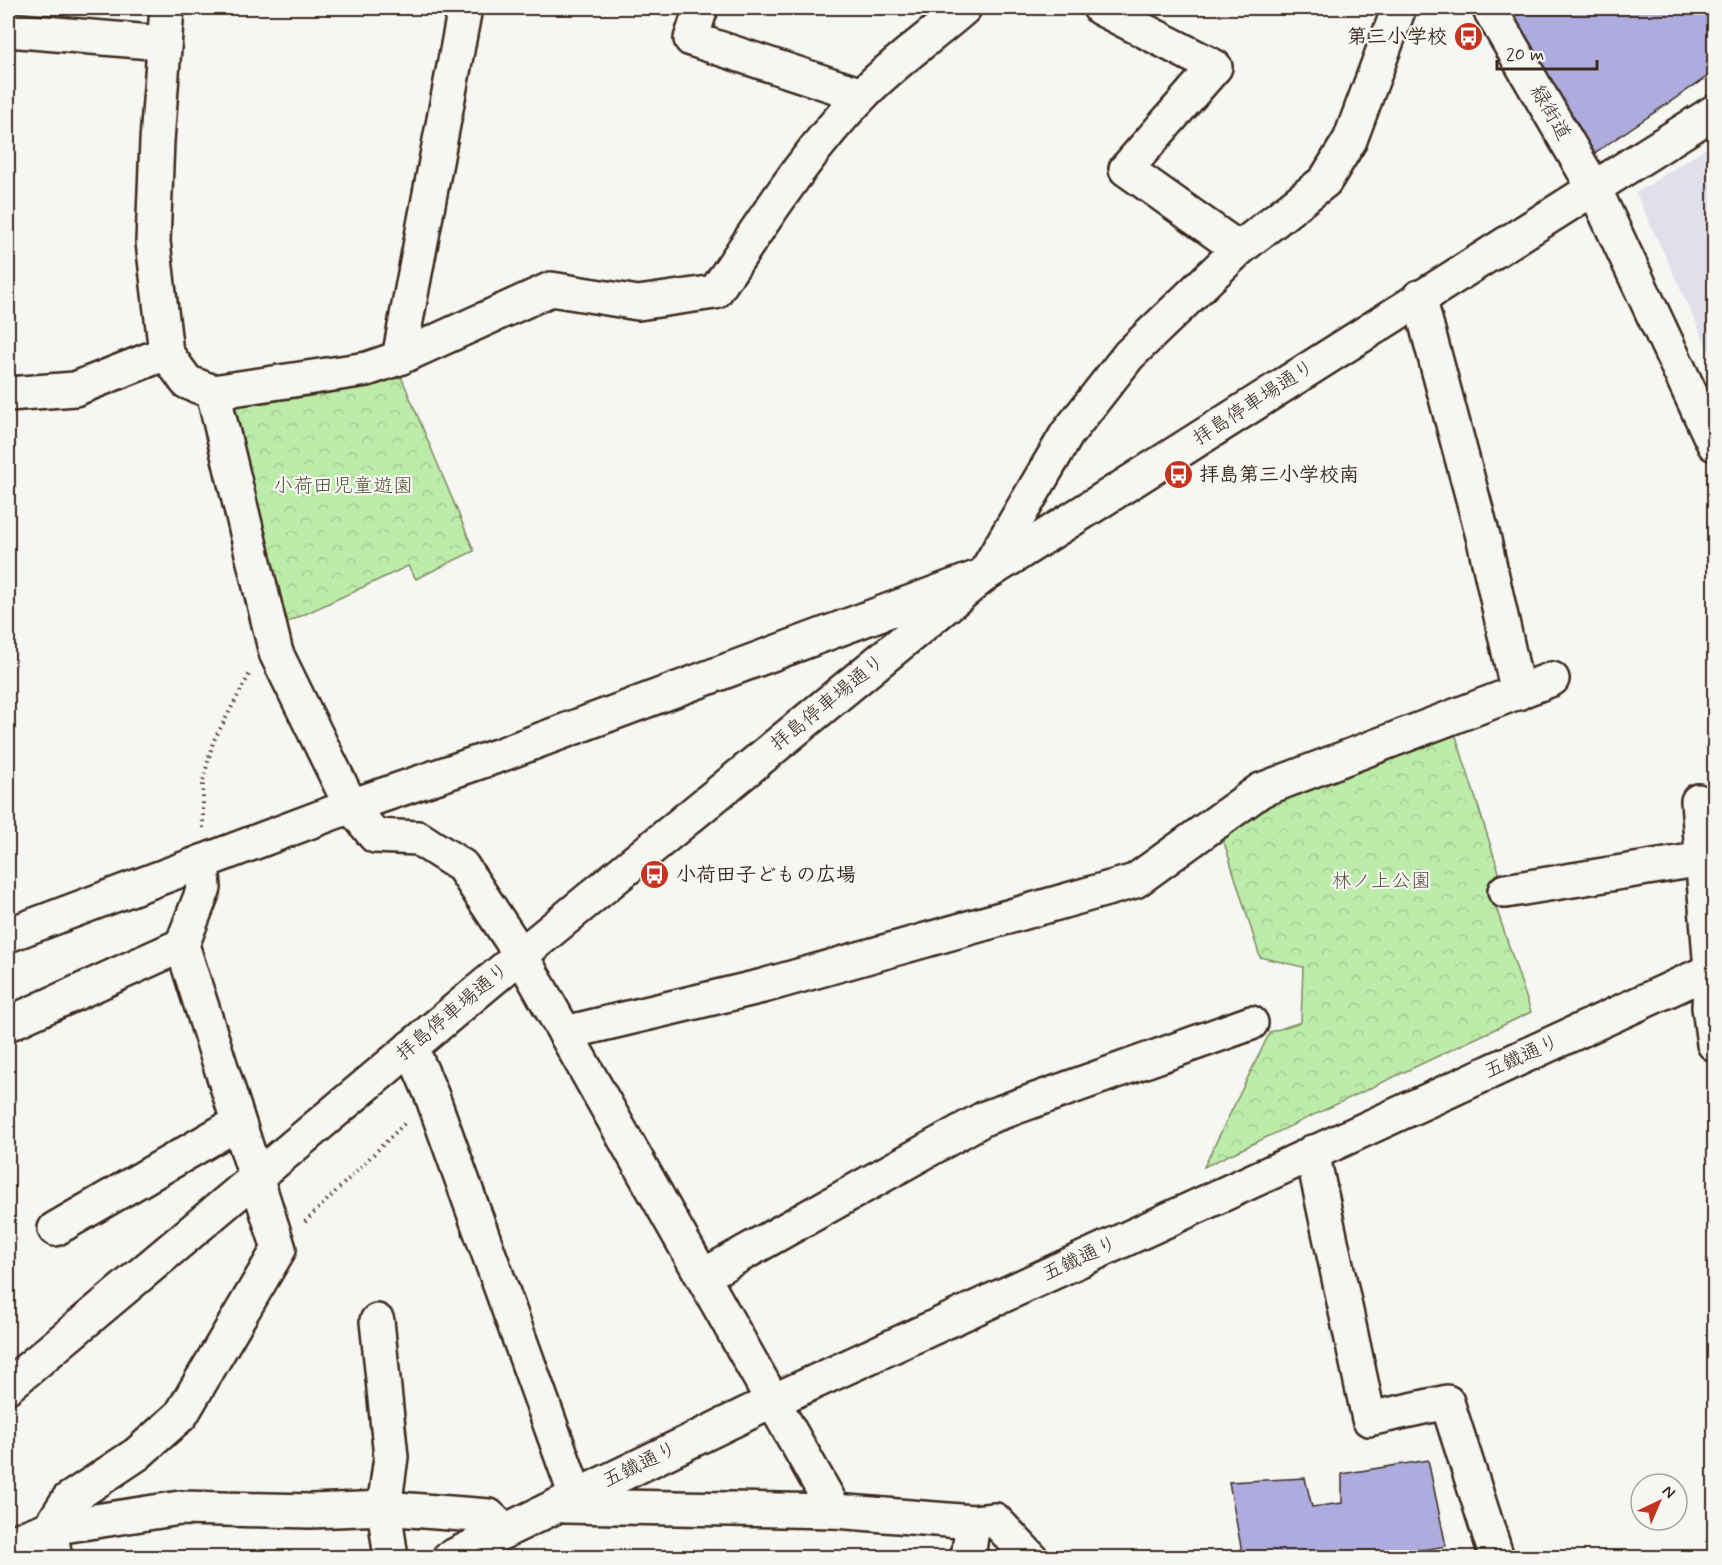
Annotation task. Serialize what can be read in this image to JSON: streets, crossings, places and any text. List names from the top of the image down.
{
  "streets": {
    "street": ["緑街道", "拝島停車場通り", "五鐵通り"]
  },
  "crossings": [
    ["緑街道", "拝島停車場通り"]
  ],
  "parks": ["小荷田児童遊園", "林ノ上公園"],
  "places": {
    "bus stop": ["第三小学校", "拝島第三小学校南", "小荷田子どもの広場"]
  },
  "scale_bar": "20 m",
  "north": "top right"
}
